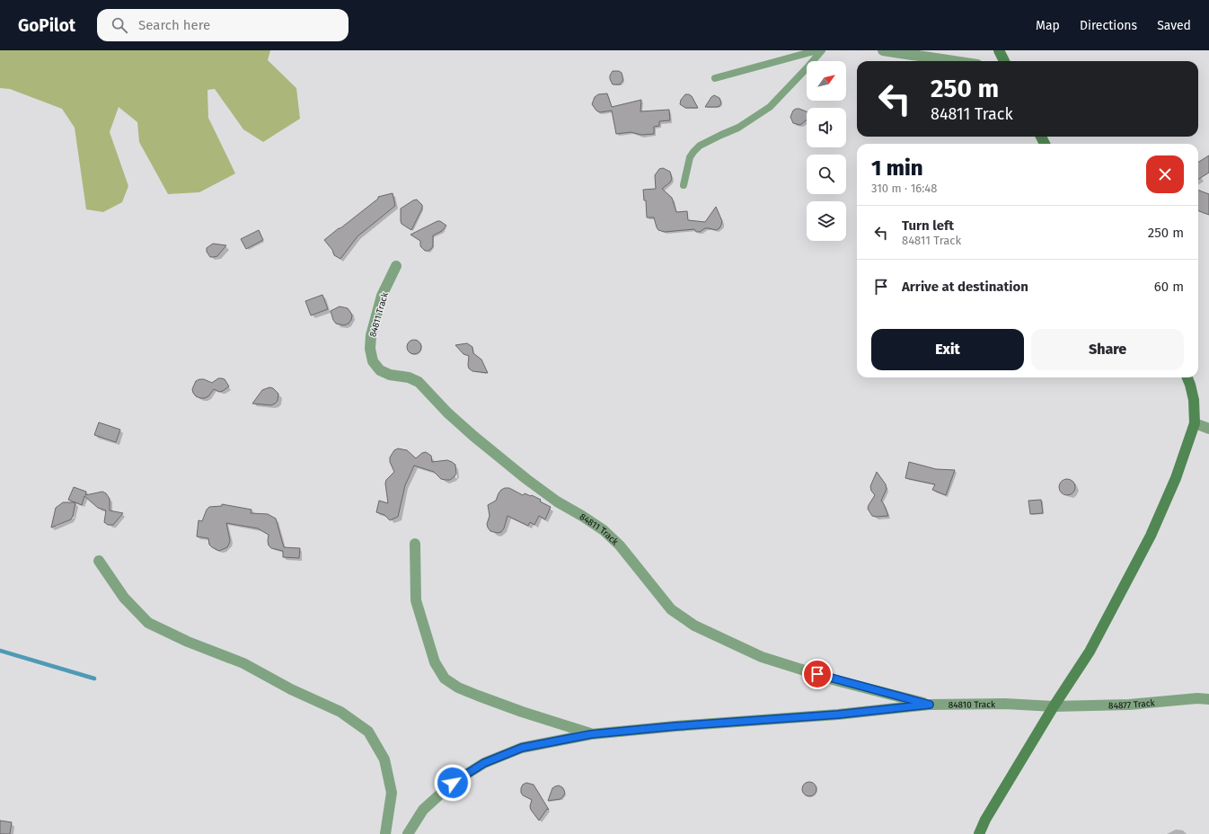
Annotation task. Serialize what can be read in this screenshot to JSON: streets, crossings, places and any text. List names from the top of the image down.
{
  "streets": {
    "street": ["84811 Track", "84810 Track", "84877 Track"]
  },
  "crossings": [
    ["84811 Track", "84810 Track"],
    ["84810 Track", "84877 Track"]
  ],
  "north": "top right",
  "page": {
    "header": "GoPilot",
    "search": "Search here",
    "nav": ["Map", "Directions", "Saved"],
    "turn": ["250 m", "84811 Track"],
    "heading": ["1 min", "310 m · 16:48"],
    "list": [
      {
        "name": "Turn left",
        "note": "84811 Track",
        "value": "250 m"
      },
      {
        "name": "Arrive at destination",
        "value": "60 m"
      }
    ],
    "buttons": ["Exit", "Share"]
  }
}
